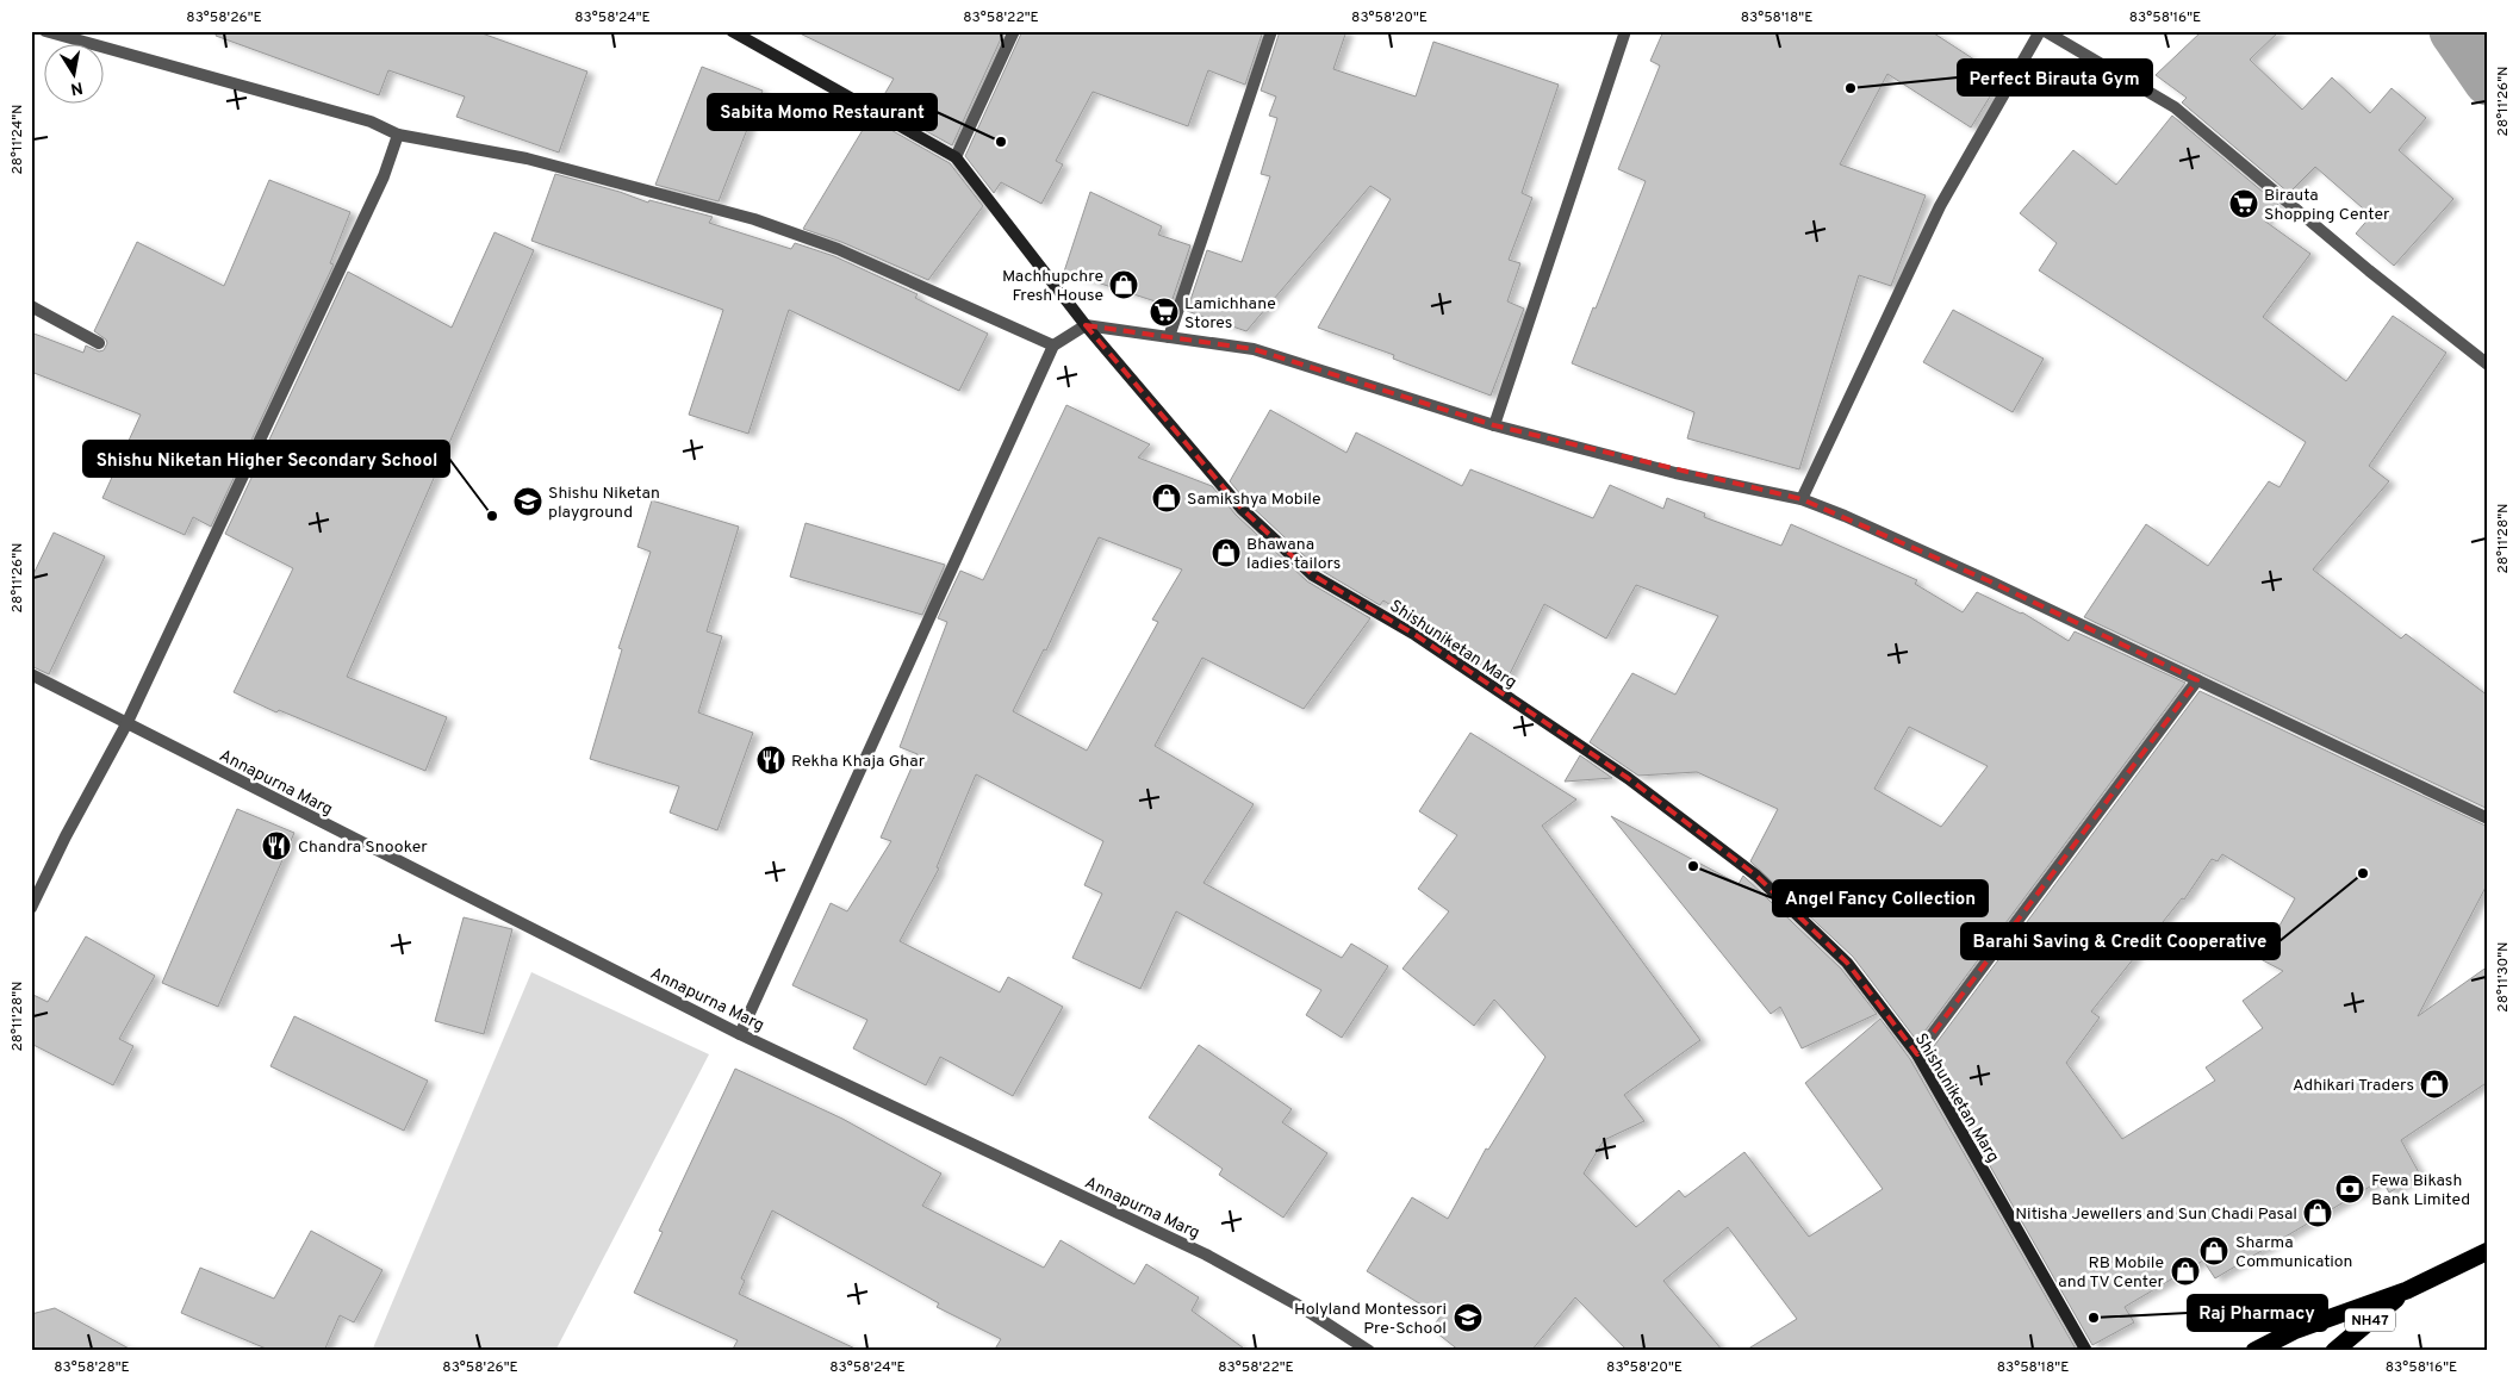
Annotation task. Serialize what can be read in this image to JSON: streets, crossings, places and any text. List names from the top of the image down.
{
  "streets": {
    "highway": ["NH47"],
    "street": ["Shishuniketan Marg", "Annapurna Marg"]
  },
  "places": {
    "other": [
      "Perfect Birauta Gym",
      "Sabita Momo Restaurant",
      "Shishu Niketan Higher Secondary School",
      "Angel Fancy Collection",
      "Barahi Saving & Credit Cooperative",
      "Raj Pharmacy"
    ],
    "supermarket": ["Birauta Shopping Center", "Lamichhane Stores"],
    "shop": [
      "Machhupchre Fresh House",
      "Samikshya Mobile",
      "Bhawana ladies tailors",
      "Adhikari Traders",
      "Nitisha Jewellers and Sun Chadi Pasal",
      "Sharma Communication",
      "RB Mobile and TV Center"
    ],
    "school or university": ["Shishu Niketan playground", "Holyland Montessori Pre-School"],
    "restaurant": ["Rekha Khaja Ghar", "Chandra Snooker"],
    "bank": ["Fewa Bikash Bank Limited"]
  },
  "north": "bottom",
  "coordinates": [
    "83°58'26\"E",
    "83°58'24\"E",
    "83°58'22\"E",
    "83°58'20\"E",
    "83°58'18\"E",
    "83°58'16\"E",
    "28°11'26\"N",
    "28°11'24\"N",
    "28°11'28\"N",
    "28°11'30\"N",
    "83°58'28\"E"
  ]
}
